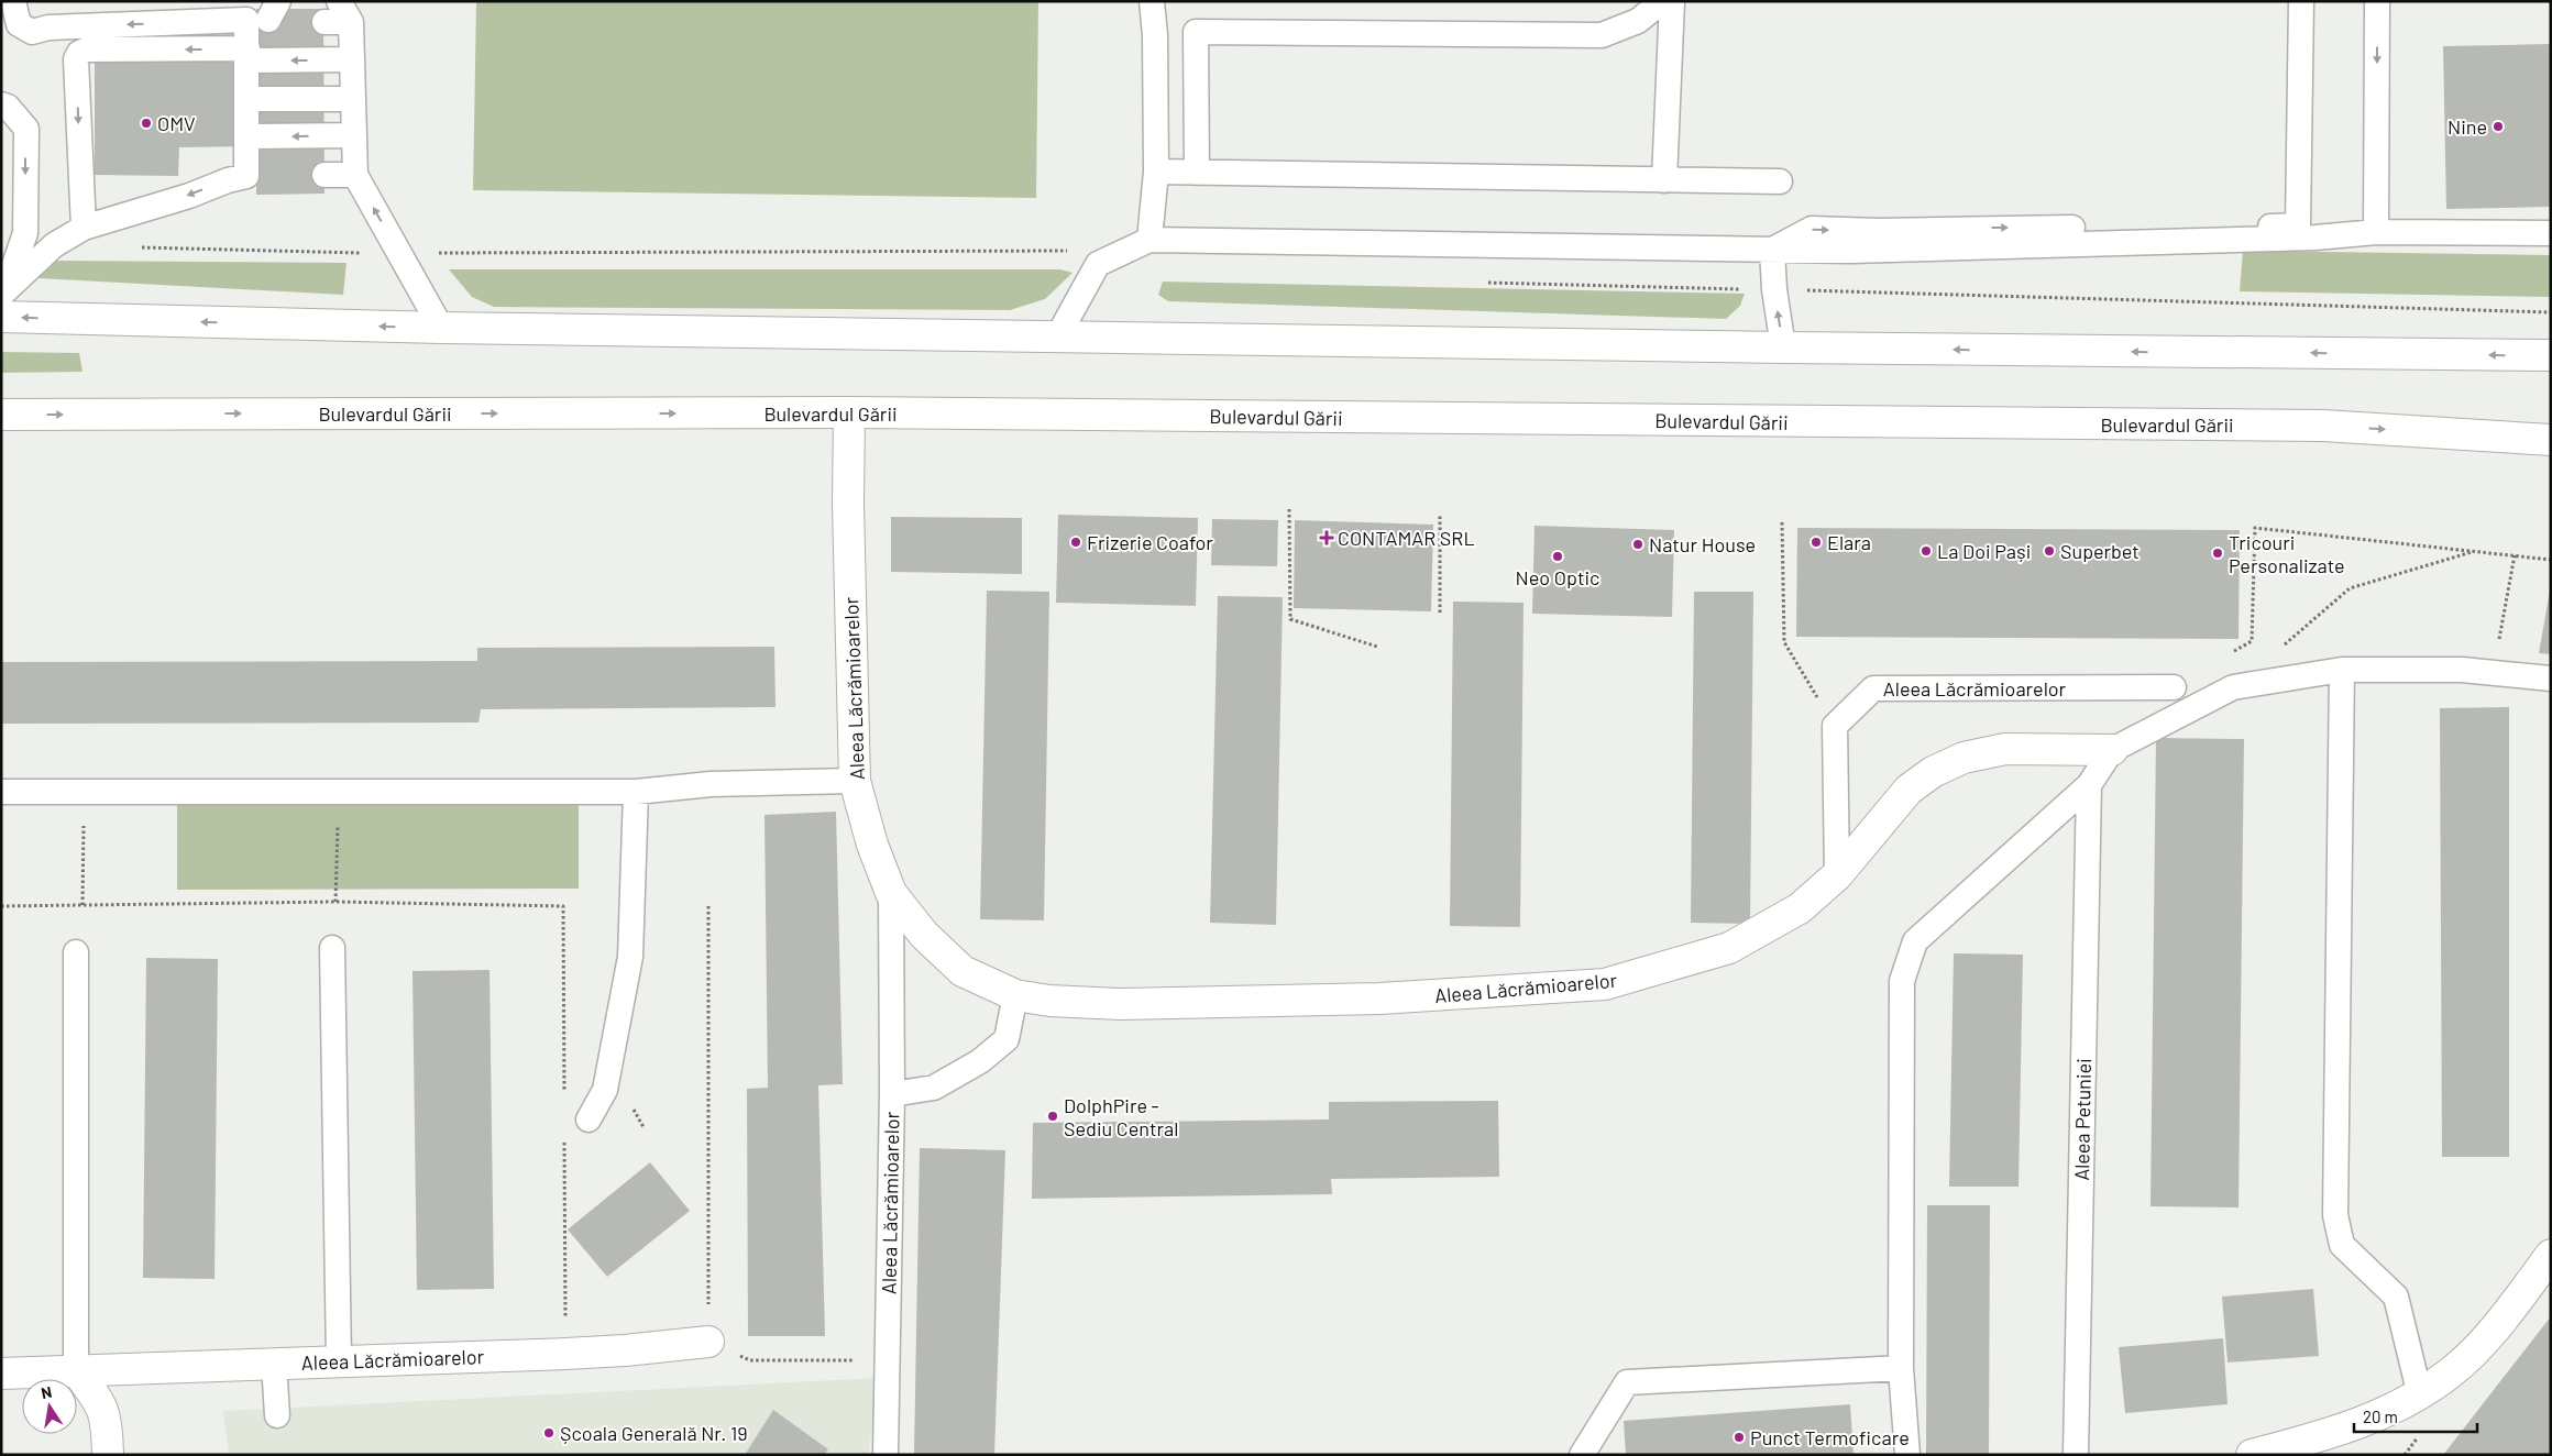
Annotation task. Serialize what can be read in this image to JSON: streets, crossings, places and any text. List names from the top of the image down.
{
  "streets": {
    "main road": ["Bulevardul Gării", "Aleea Lăcrămioarelor"],
    "lane": ["Aleea Petuniei"]
  },
  "crossings": [
    ["Bulevardul Gării", "Aleea Lăcrămioarelor"]
  ],
  "places": {
    "other": [
      "OMV",
      "Nine",
      "Frizerie Coafor",
      "Elara",
      "Natur House",
      "La Doi Pași",
      "Superbet",
      "Tricouri Personalizate",
      "Neo Optic",
      "DolphPire - Sediu Central",
      "Școala Generală Nr. 19",
      "Punct Termoficare"
    ],
    "health": ["CONTAMAR SRL"]
  },
  "scale_bar": "20 m",
  "north": "top"
}
